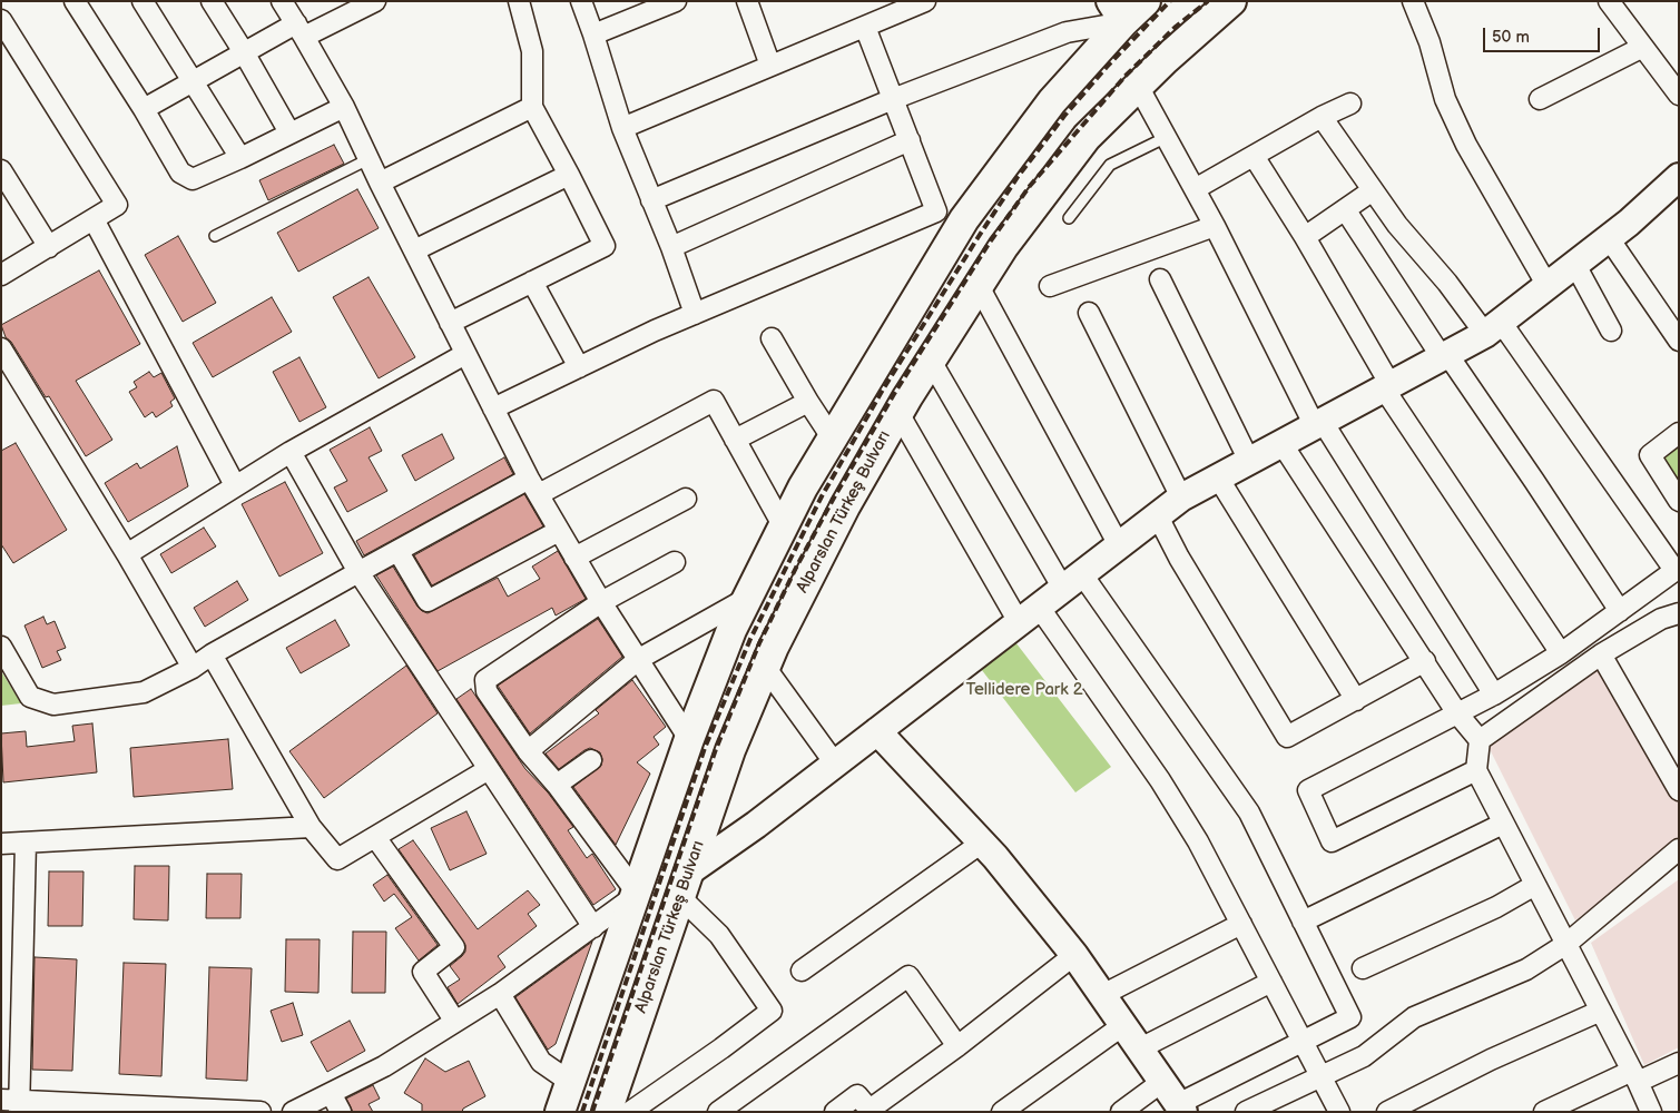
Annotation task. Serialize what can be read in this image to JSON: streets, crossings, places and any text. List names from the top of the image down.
{
  "streets": {
    "main road": ["Alparslan Türkeş Bulvarı"]
  },
  "parks": ["Tellidere Park 2"],
  "scale_bar": "50 m"
}
